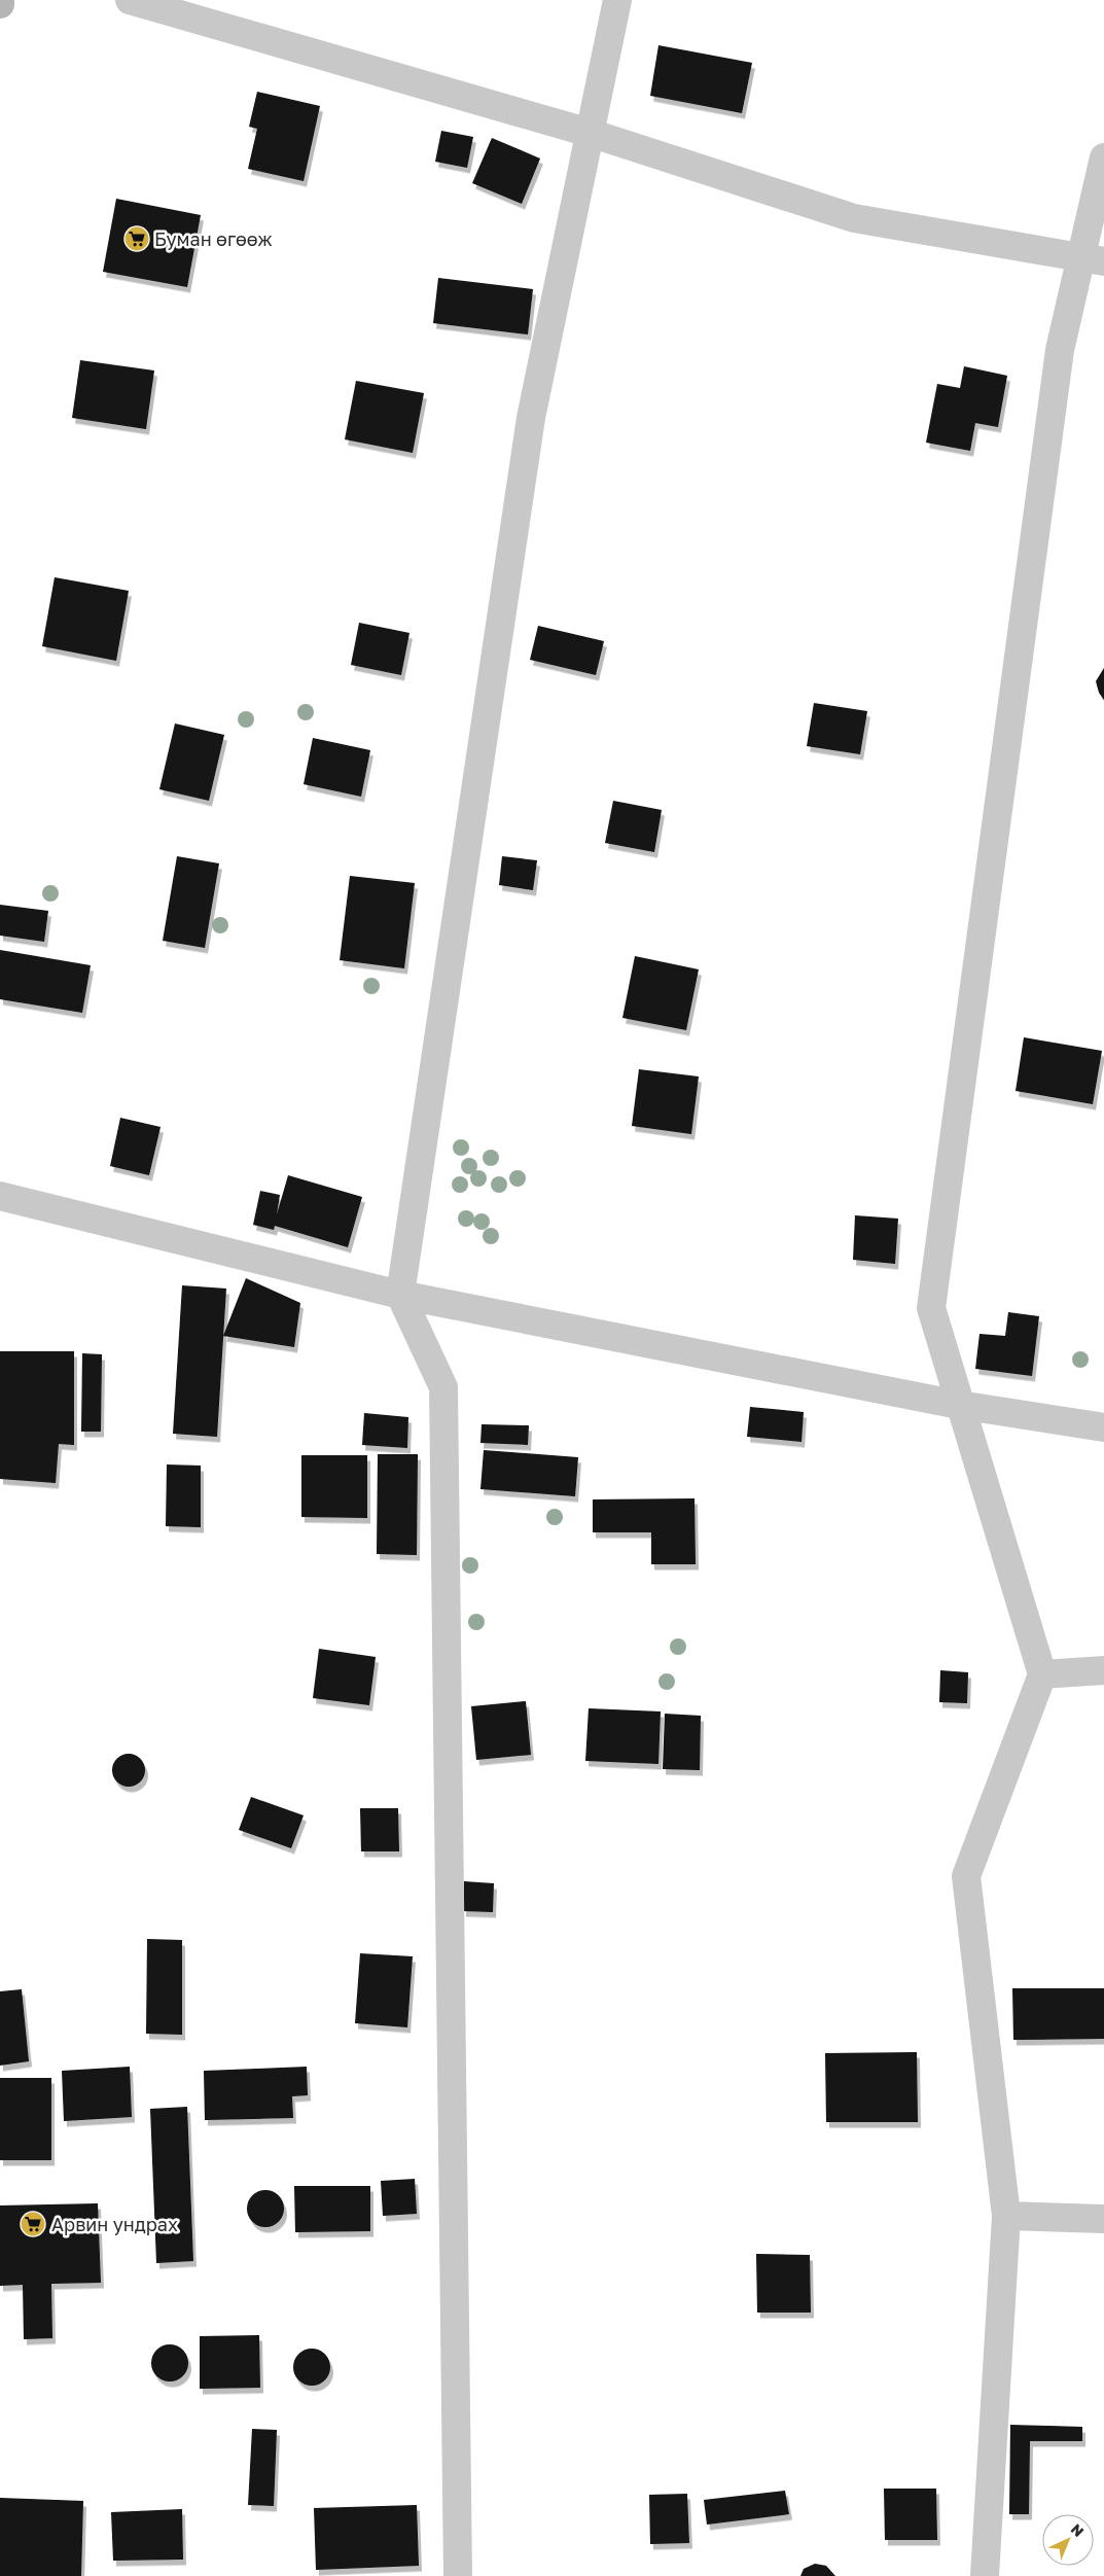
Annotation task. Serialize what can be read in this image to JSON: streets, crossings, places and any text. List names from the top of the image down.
{
  "places": {
    "supermarket": ["Буман өгөөж", "Арвин ундрах"]
  },
  "north": "top right"
}
